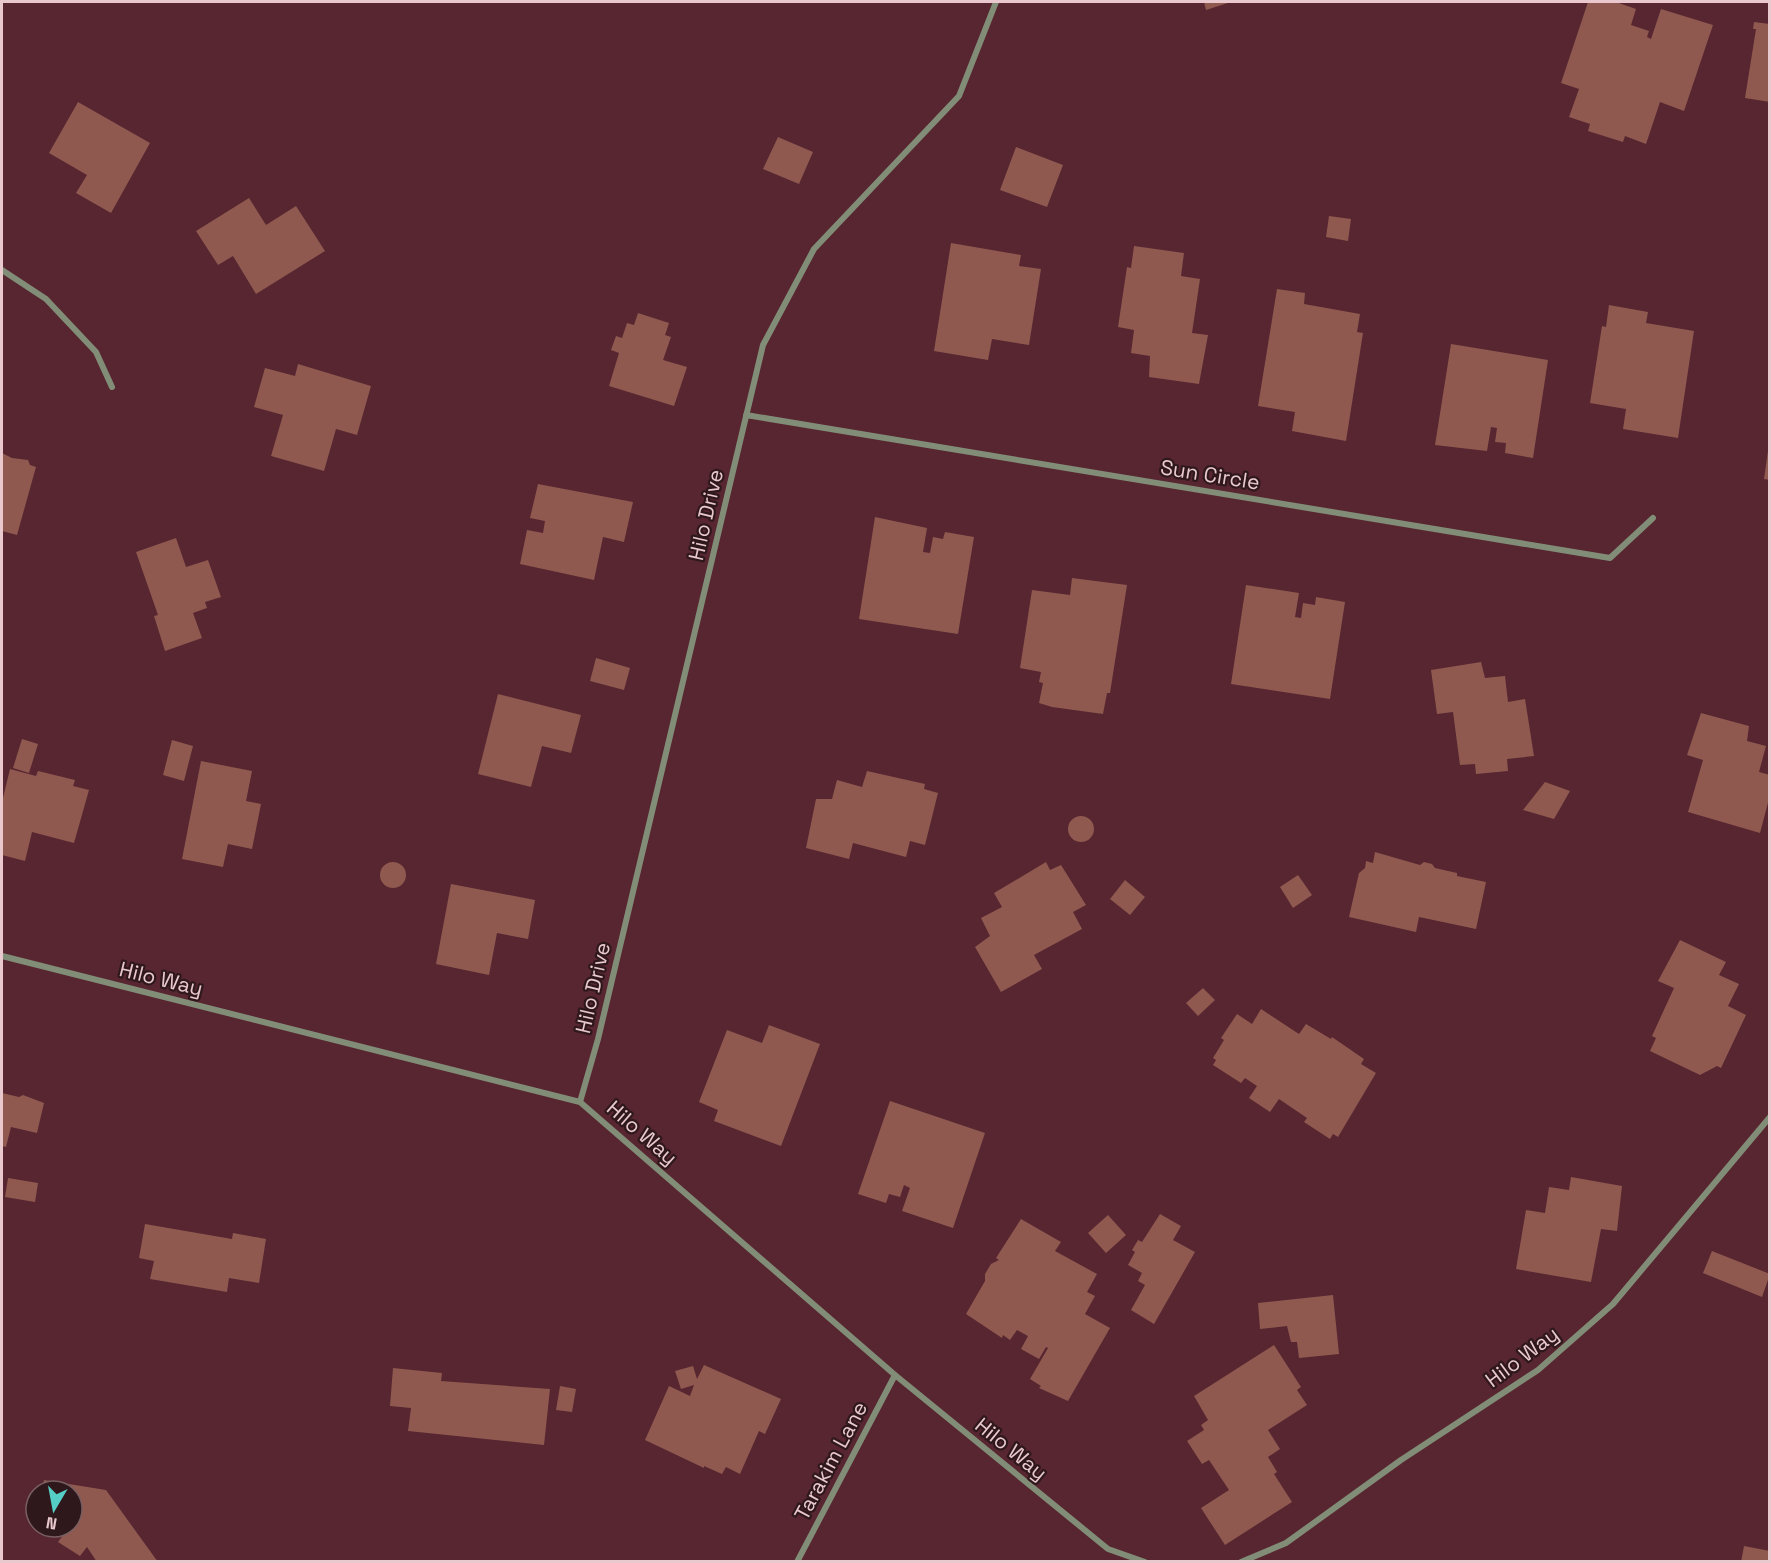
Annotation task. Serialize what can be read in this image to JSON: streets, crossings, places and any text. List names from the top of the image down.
{
  "streets": {
    "street": [
      "Sun Circle",
      "Hilo Drive",
      "Hilo Way",
      "Tarakim Lane"
    ]
  },
  "crossings": [
    ["Sun Circle", "Hilo Drive"],
    ["Hilo Drive", "Hilo Way"],
    ["Hilo Way", "Tarakim Lane"]
  ],
  "north": "bottom"
}
